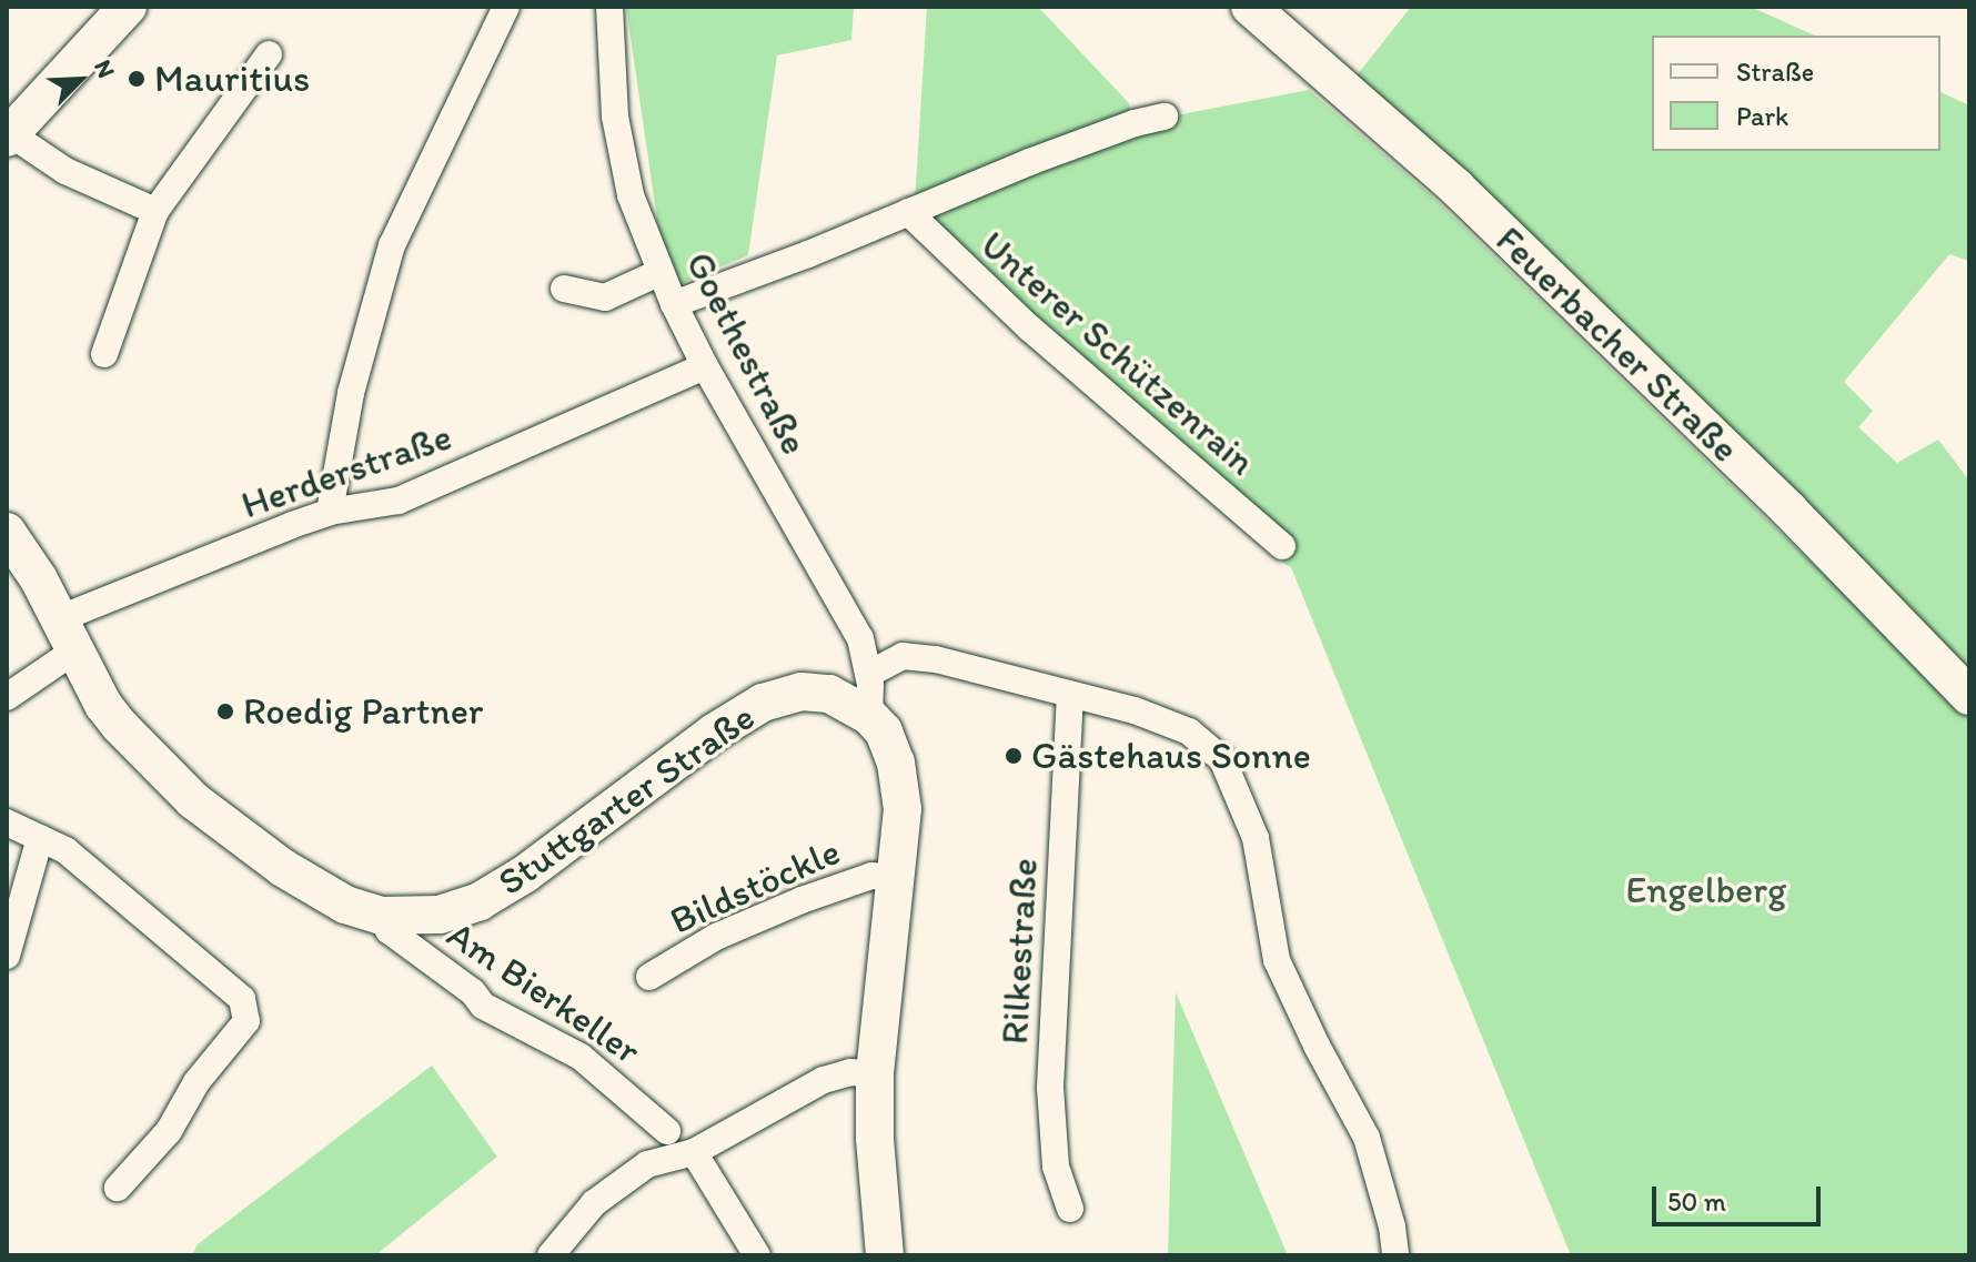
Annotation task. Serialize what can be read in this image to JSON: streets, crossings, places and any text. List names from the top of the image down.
{
  "streets": {
    "main road": ["Feuerbacher Straße", "Stuttgarter Straße"],
    "street": [
      "Goethestraße",
      "Unterer Schützenrain",
      "Herderstraße",
      "Bildstöckle",
      "Rilkestraße",
      "Am Bierkeller"
    ]
  },
  "crossings": [
    ["Goethestraße", "Unterer Schützenrain"],
    ["Goethestraße", "Herderstraße"],
    ["Goethestraße", "Stuttgarter Straße"],
    ["Herderstraße", "Stuttgarter Straße"],
    ["Stuttgarter Straße", "Bildstöckle"],
    ["Stuttgarter Straße", "Am Bierkeller"]
  ],
  "parks": ["Engelberg"],
  "places": ["Mauritius", "Roedig Partner", "Gästehaus Sonne"],
  "legend": ["Straße", "Park"],
  "scale_bar": "50 m",
  "north": "top right"
}
